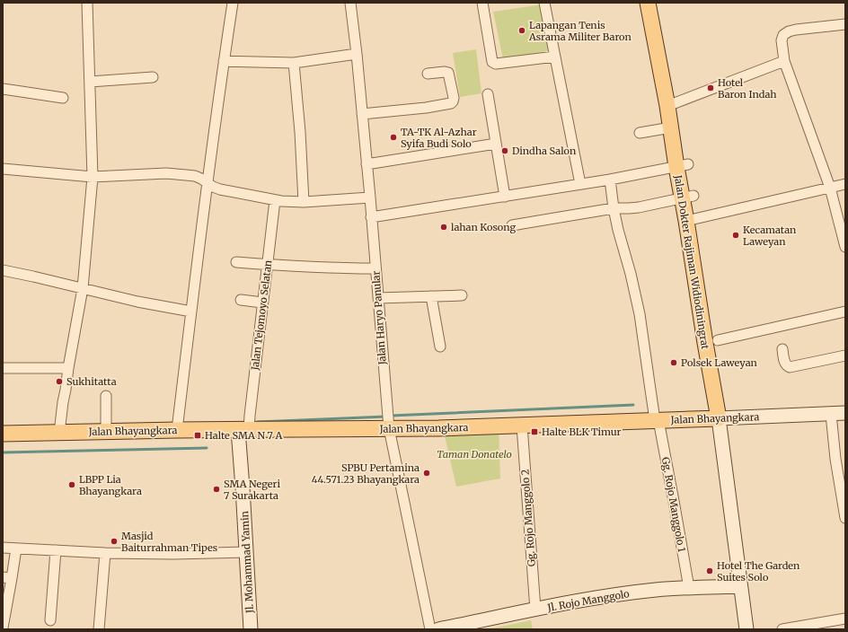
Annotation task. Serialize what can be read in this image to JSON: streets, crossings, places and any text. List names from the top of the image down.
{
  "streets": {
    "main road": [
      "Jalan Dokter Rajiman Widiodiningrat",
      "Jalan Bhayangkara",
      "Jl. Mohammad Yamin",
      "Jl. Rojo Manggolo"
    ],
    "street": [
      "Jalan Tejomoyo Selatan",
      "Jalan Haryo Panular",
      "Gg. Rojo Manggolo 1",
      "Gg. Rojo Manggolo 2"
    ]
  },
  "crossings": [
    ["Jalan Dokter Rajiman Widiodiningrat", "Jalan Bhayangkara"],
    ["Jalan Dokter Rajiman Widiodiningrat", "Jl. Rojo Manggolo"],
    ["Jalan Tejomoyo Selatan", "Jalan Bhayangkara"],
    ["Jalan Tejomoyo Selatan", "Jl. Mohammad Yamin"],
    ["Jalan Haryo Panular", "Jalan Bhayangkara"],
    ["Jalan Bhayangkara", "Gg. Rojo Manggolo 1"],
    ["Jalan Bhayangkara", "Gg. Rojo Manggolo 2"],
    ["Jalan Bhayangkara", "Jl. Mohammad Yamin"],
    ["Gg. Rojo Manggolo 1", "Jl. Rojo Manggolo"],
    ["Gg. Rojo Manggolo 2", "Jl. Rojo Manggolo"]
  ],
  "parks": ["Taman Donatelo"],
  "places": {
    "other": [
      "Lapangan Tenis Asrama Militer Baron",
      "Hotel Baron Indah",
      "TA-TK Al-Azhar Syifa Budi Solo",
      "Dindha Salon",
      "lahan Kosong",
      "Kecamatan Laweyan",
      "Polsek Laweyan",
      "Sukhitatta",
      "SPBU Pertamina 44.571.23 Bhayangkara",
      "LBPP Lia Bhayangkara",
      "SMA Negeri 7 Surakarta",
      "Masjid Baiturrahman Tipes",
      "Hotel The Garden Suites Solo"
    ],
    "transit": ["Halte BLK Timur", "Halte SMA N 7 A"]
  }
}
